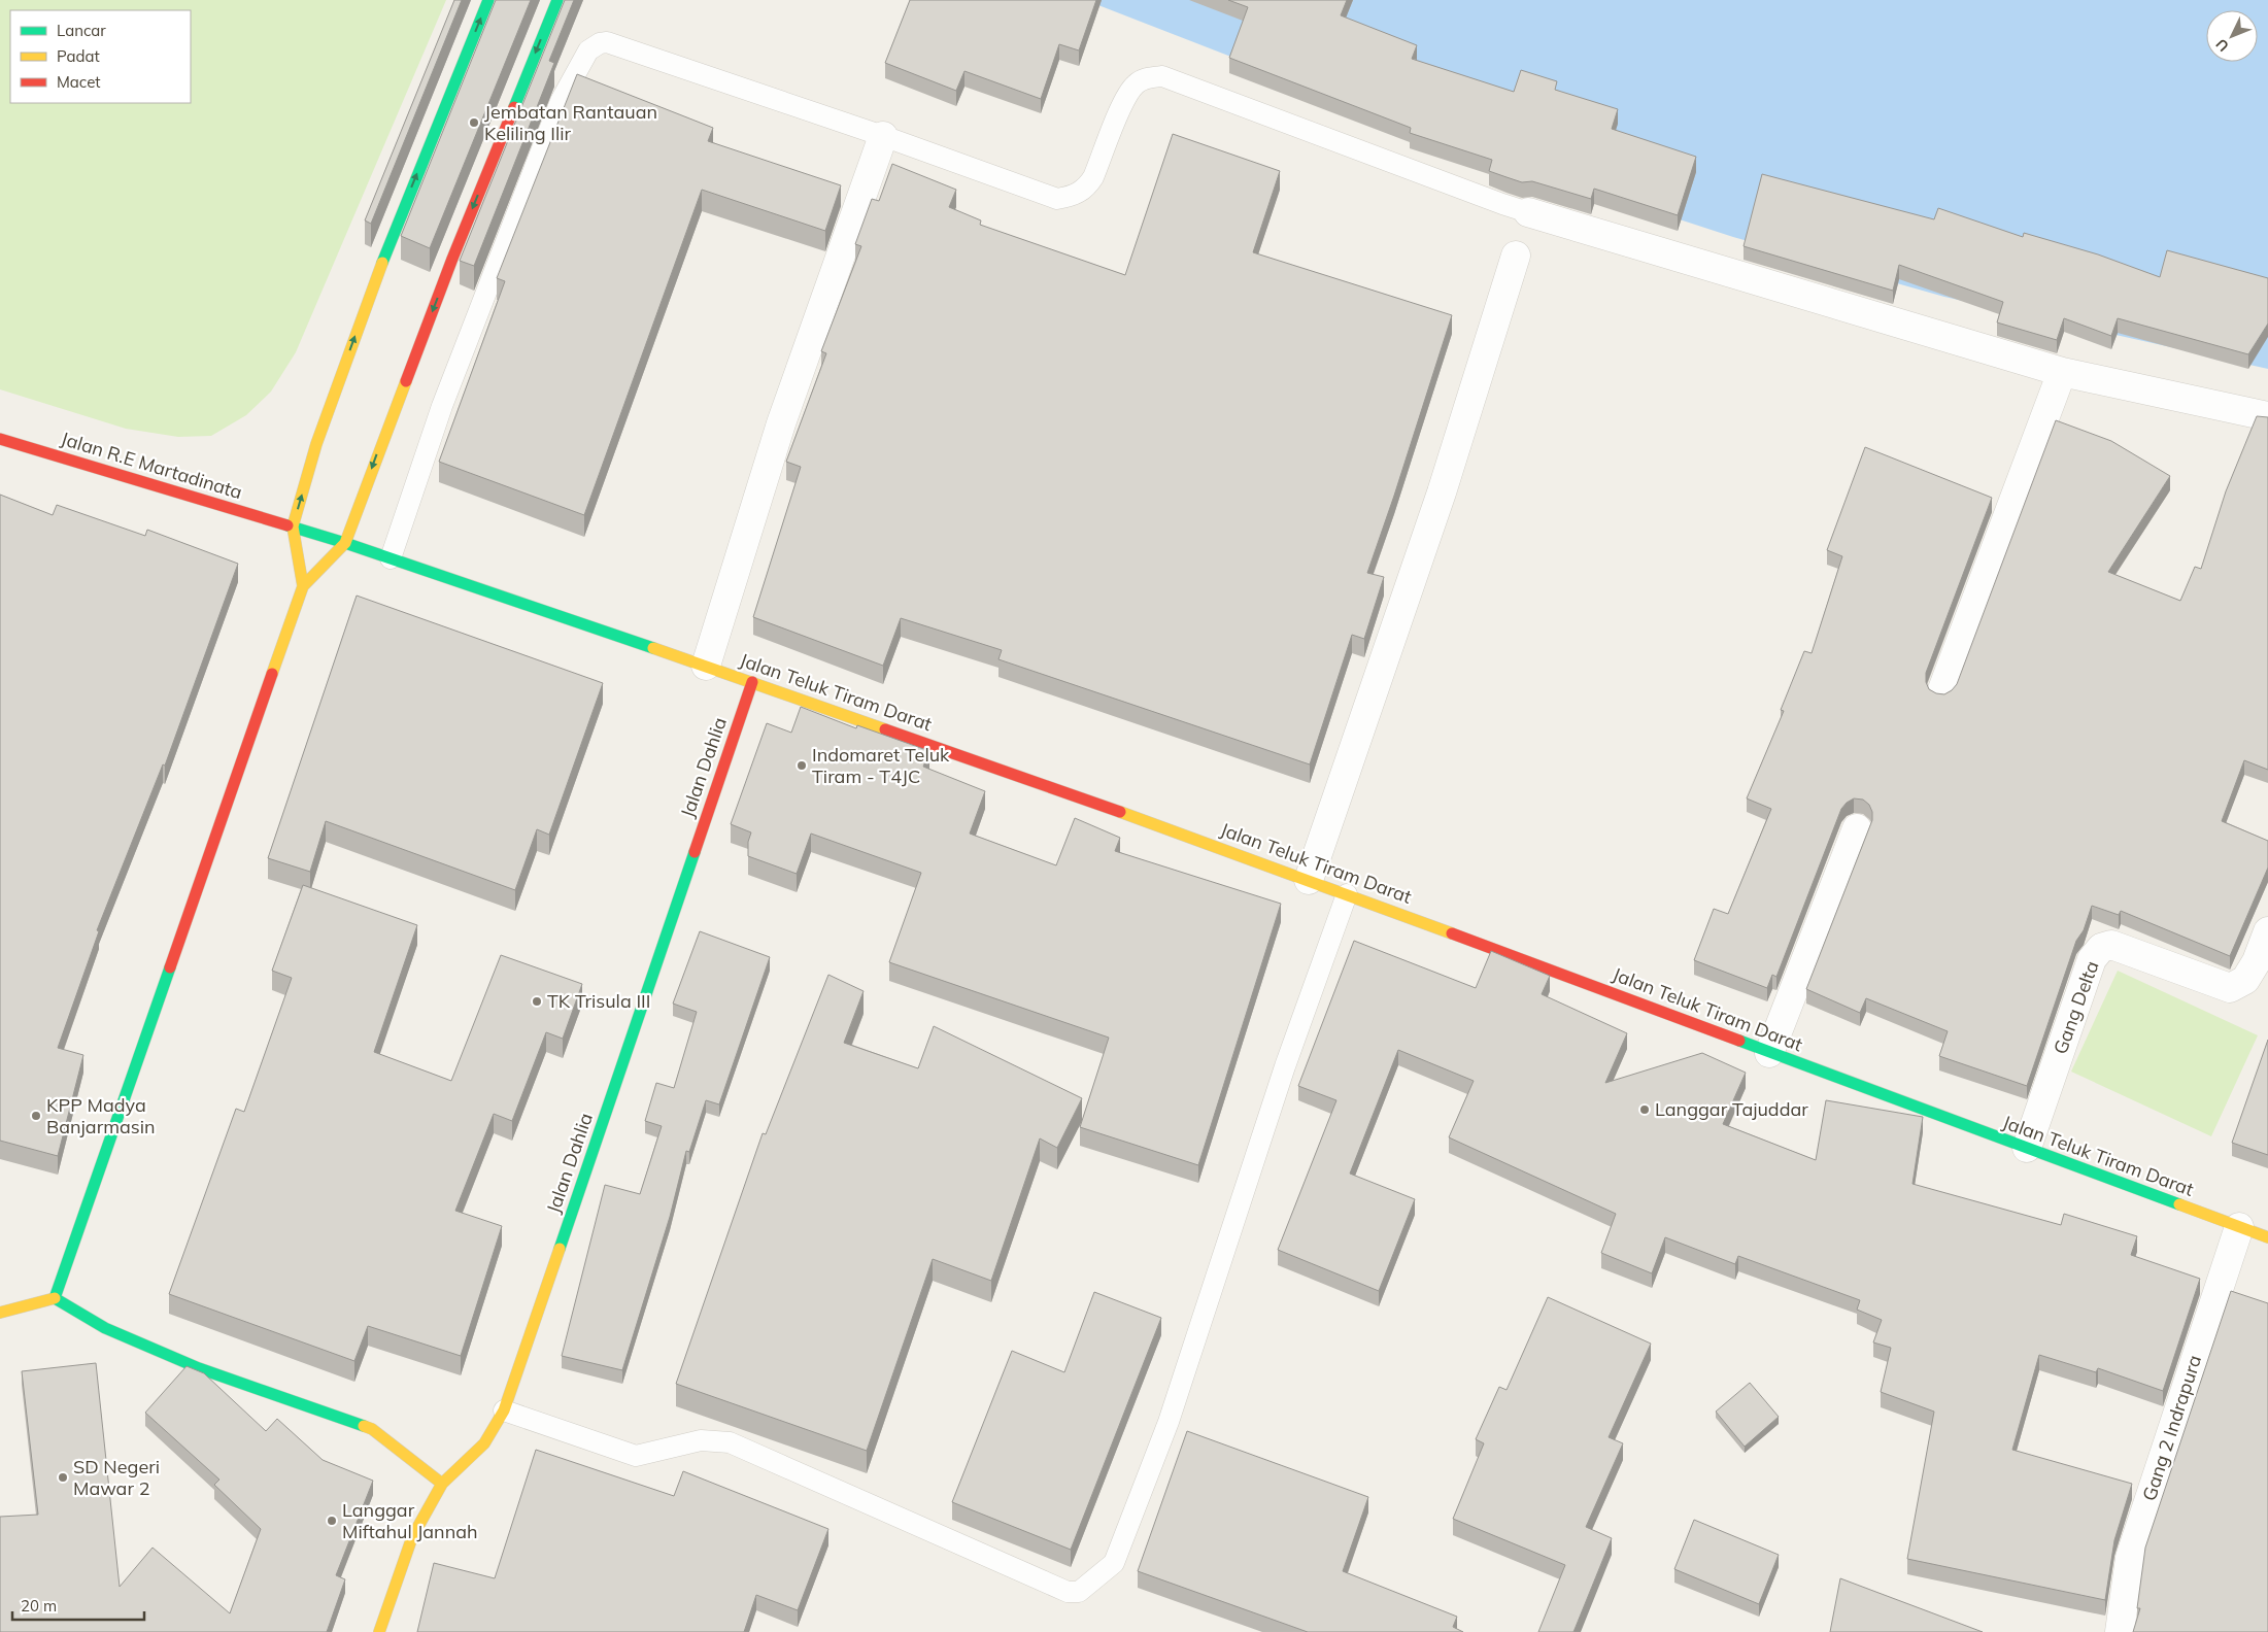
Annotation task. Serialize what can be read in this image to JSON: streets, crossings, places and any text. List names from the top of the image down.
{
  "streets": {
    "street": [
      "Jalan R.E Martadinata",
      "Jalan Teluk Tiram Darat",
      "Jalan Dahlia",
      "Gang Delta",
      "Gang 2 Indrapura"
    ]
  },
  "crossings": [
    ["Jalan R.E Martadinata", "Jalan Teluk Tiram Darat"],
    ["Jalan Teluk Tiram Darat", "Jalan Dahlia"],
    ["Jalan Teluk Tiram Darat", "Gang Delta"],
    ["Jalan Teluk Tiram Darat", "Gang 2 Indrapura"]
  ],
  "places": [
    "Jembatan Rantauan Keliling Ilir",
    "Indomaret Teluk Tiram - T4JC",
    "TK Trisula III",
    "Langgar Tajuddar",
    "KPP Madya Banjarmasin",
    "SD Negeri Mawar 2",
    "Langgar Miftahul Jannah"
  ],
  "legend": ["Lancar", "Padat", "Macet"],
  "scale_bar": "20 m",
  "north": "bottom left"
}
